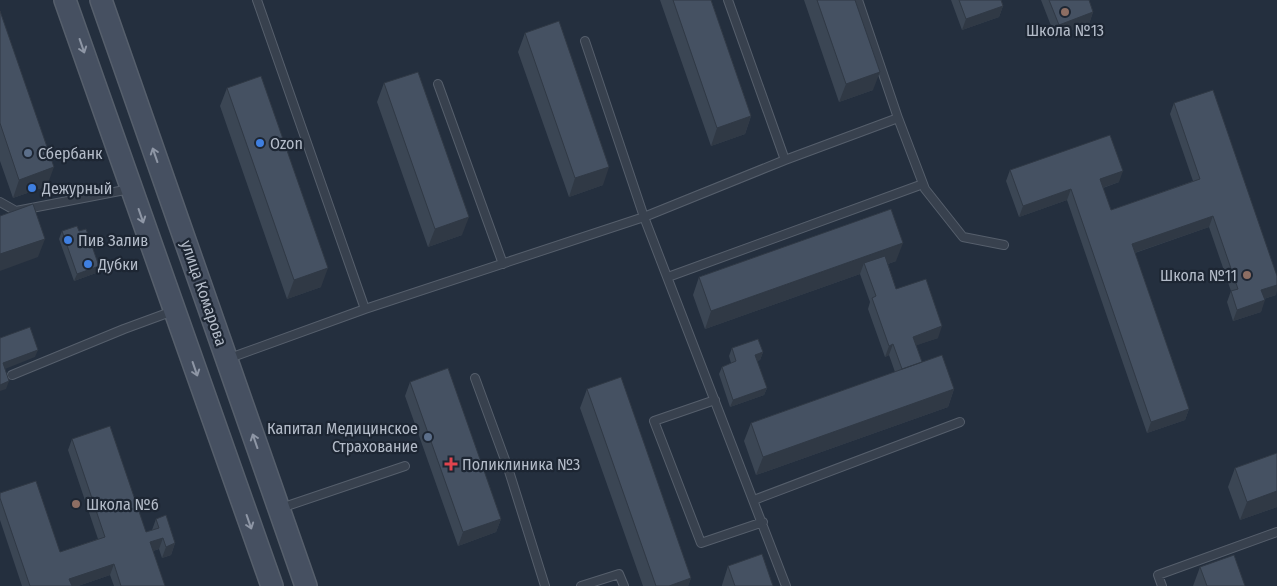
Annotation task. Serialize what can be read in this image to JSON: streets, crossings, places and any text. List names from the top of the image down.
{
  "streets": {
    "main road": ["улица Комарова"]
  },
  "places": {
    "other": [
      "Школа №13",
      "Ozon",
      "Сбербанк",
      "Дежурный",
      "Пив Залив",
      "Дубки",
      "Школа №11",
      "Капитал Медицинское Страхование",
      "Школа №6"
    ],
    "health": ["Поликлиника №3"]
  }
}
